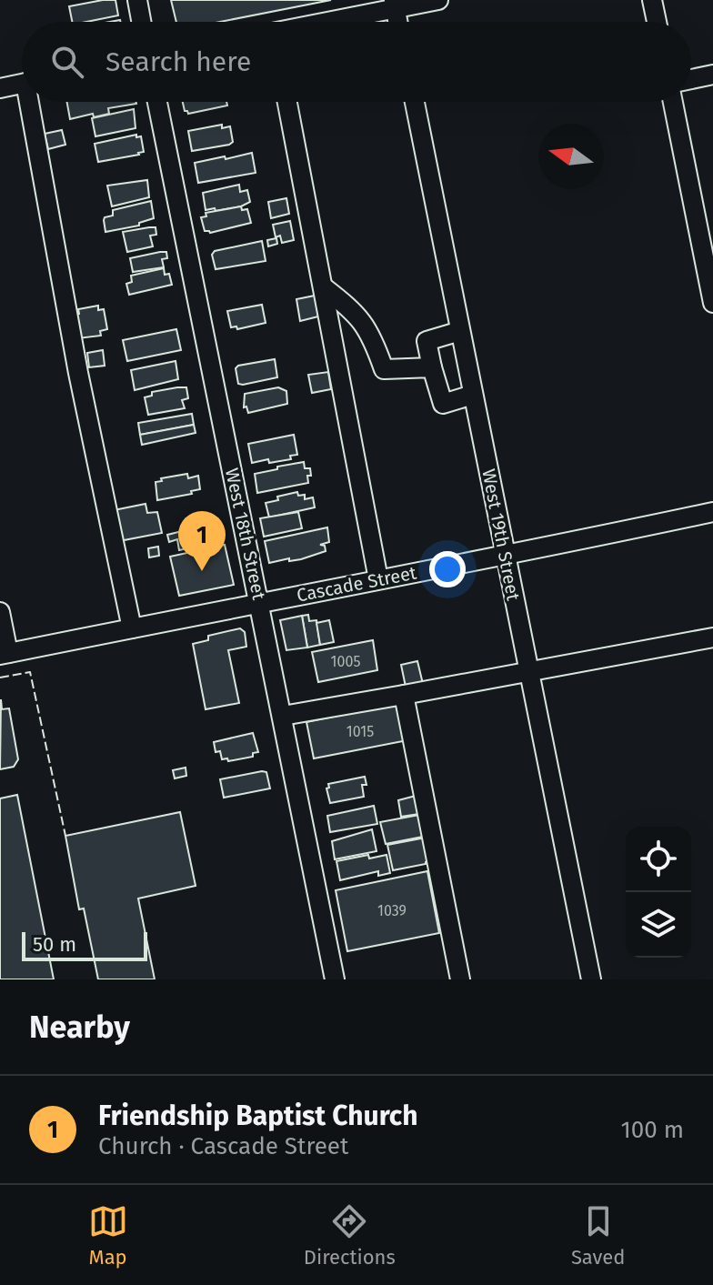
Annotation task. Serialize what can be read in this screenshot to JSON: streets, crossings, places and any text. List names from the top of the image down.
{
  "streets": {
    "street": ["West 18th Street", "West 19th Street", "Cascade Street"]
  },
  "crossings": [
    ["West 18th Street", "Cascade Street"],
    ["West 19th Street", "Cascade Street"]
  ],
  "house_numbers": ["1005", "1015", "1039"],
  "scale_bar": "50 m",
  "north": "left",
  "page": {
    "search": "Search here",
    "pins": "1",
    "scale": "50 m",
    "heading": "Nearby",
    "list": [
      {
        "mark": "1",
        "name": "Friendship Baptist Church",
        "note": "Church · Cascade Street",
        "value": "100 m"
      }
    ],
    "nav": ["Map", "Directions", "Saved"]
  }
}
